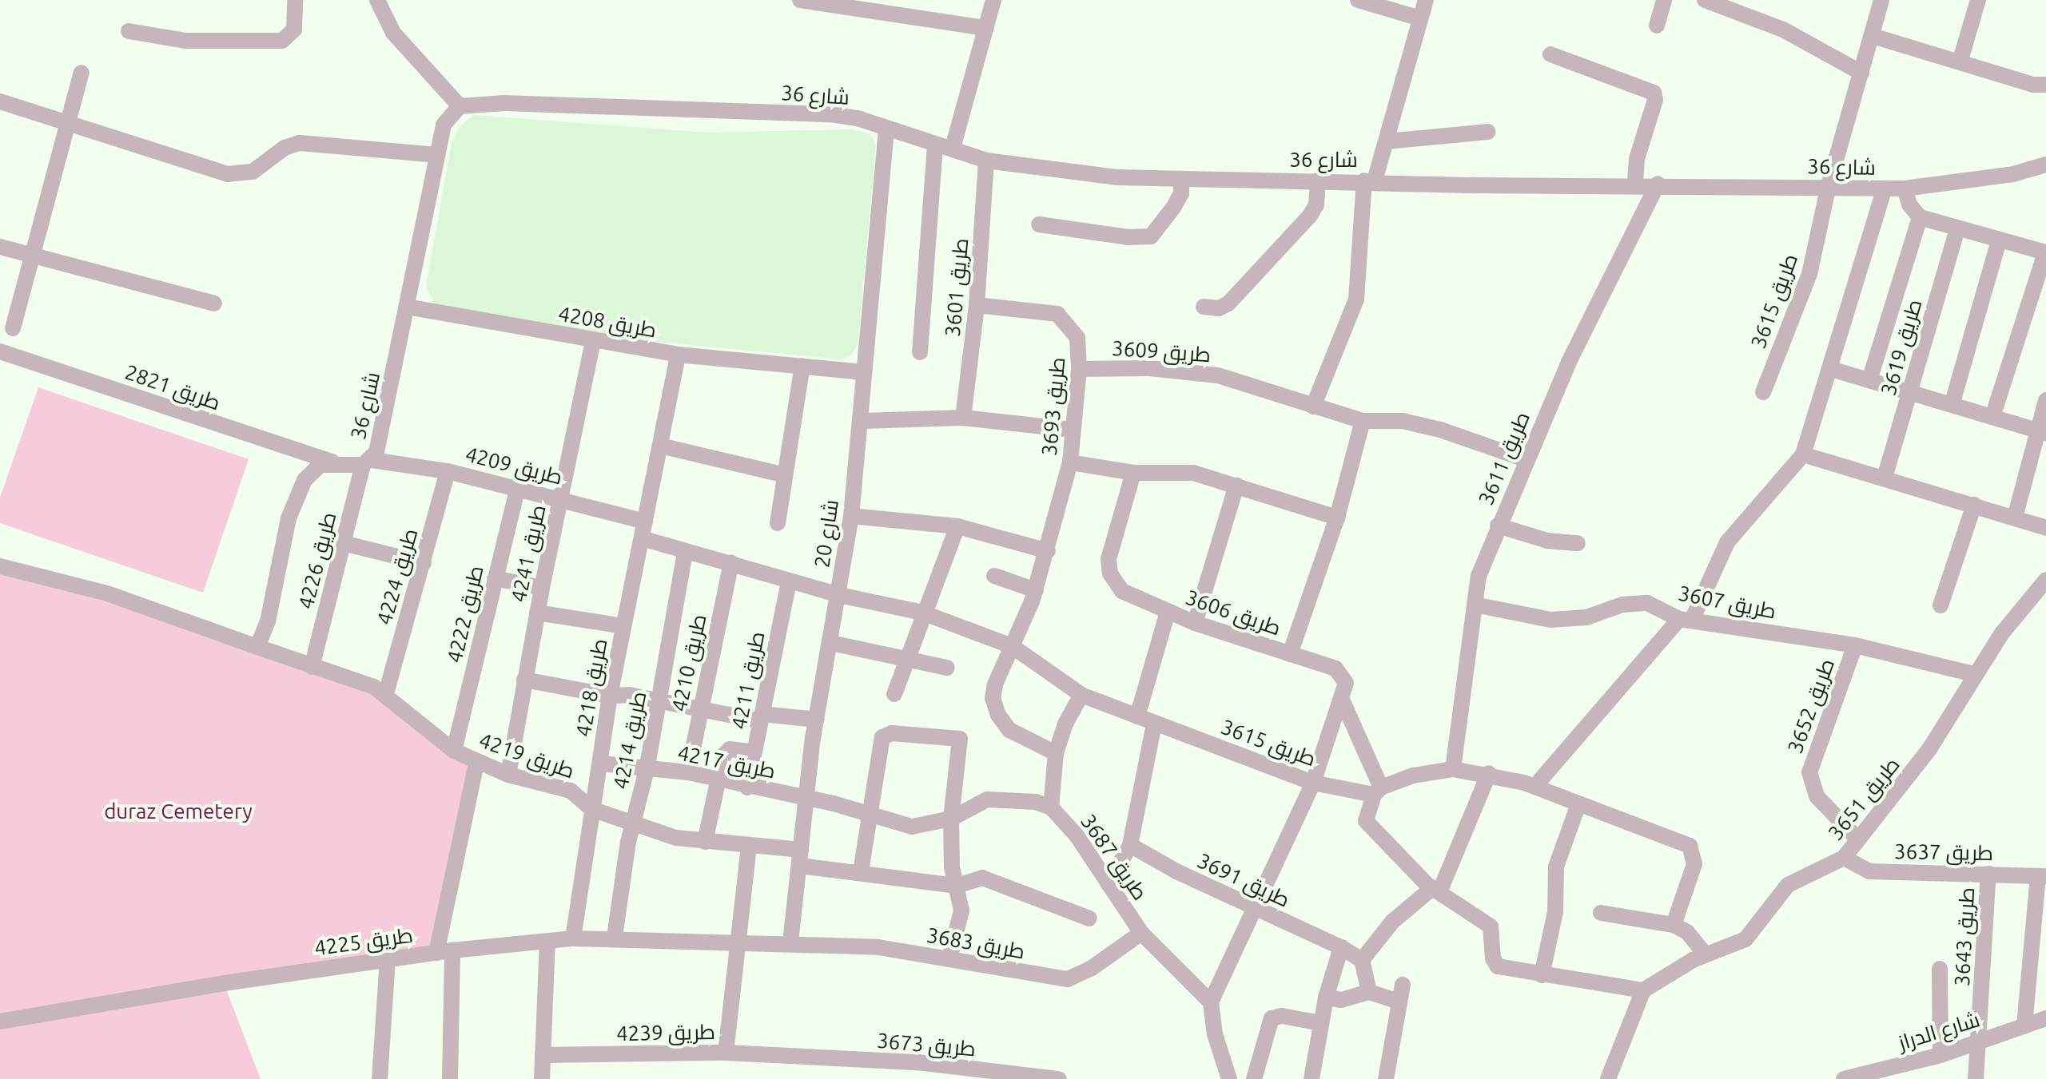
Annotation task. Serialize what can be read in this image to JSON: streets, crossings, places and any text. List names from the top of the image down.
{
  "streets": {
    "street": [
      "شارع 36",
      "طريق 3601",
      "طريق 3615",
      "طريق 4208",
      "طريق 3619",
      "طريق 3609",
      "طريق 2821",
      "طريق 3693",
      "طريق 3611",
      "طريق 4209",
      "شارع 20",
      "طريق 4241",
      "طريق 4226",
      "طريق 4224",
      "طريق 3607",
      "طريق 3606",
      "طريق 4222",
      "طريق 4210",
      "طريق 4211",
      "طريق 4218",
      "طريق 3652",
      "طريق 4214",
      "طريق 4219",
      "طريق 4217",
      "طريق 3651",
      "طريق 3637",
      "طريق 3687",
      "طريق 3691",
      "طريق 3643",
      "طريق 4225",
      "طريق 3683",
      "شارع الدراز",
      "طريق 4239",
      "طريق 3673"
    ]
  },
  "crossings": [
    ["شارع 36", "طريق 3601"],
    ["شارع 36", "طريق 3615"],
    ["شارع 36", "طريق 4208"],
    ["شارع 36", "طريق 2821"],
    ["شارع 36", "طريق 3611"],
    ["شارع 36", "طريق 4209"],
    ["شارع 36", "شارع 20"],
    ["شارع 36", "طريق 4226"],
    ["شارع 36", "طريق 4219"],
    ["طريق 3601", "طريق 3693"],
    ["طريق 3615", "طريق 3693"],
    ["طريق 3615", "شارع 20"],
    ["طريق 3615", "طريق 3606"],
    ["طريق 4208", "شارع 20"],
    ["طريق 4208", "طريق 4241"],
    ["طريق 4208", "طريق 4218"],
    ["طريق 3609", "طريق 3693"],
    ["طريق 3609", "طريق 3611"],
    ["طريق 3611", "طريق 3607"],
    ["طريق 4209", "طريق 4241"],
    ["طريق 4209", "طريق 4226"],
    ["طريق 4209", "طريق 4224"],
    ["طريق 4209", "طريق 4222"],
    ["طريق 4209", "طريق 4218"],
    ["شارع 20", "طريق 4219"],
    ["شارع 20", "طريق 4217"],
    ["شارع 20", "طريق 3687"],
    ["شارع 20", "طريق 4225"],
    ["شارع 20", "طريق 3683"],
    ["طريق 4241", "طريق 4219"],
    ["طريق 4226", "طريق 4219"],
    ["طريق 4224", "طريق 4219"],
    ["طريق 3607", "طريق 3652"],
    ["طريق 3607", "طريق 3651"],
    ["طريق 3606", "طريق 3687"],
    ["طريق 3606", "طريق 3691"],
    ["طريق 4222", "طريق 4219"],
    ["طريق 4210", "طريق 4217"],
    ["طريق 4211", "طريق 4217"],
    ["طريق 4218", "طريق 4219"],
    ["طريق 4218", "طريق 4217"],
    ["طريق 4218", "طريق 4225"],
    ["طريق 3652", "طريق 3651"],
    ["طريق 4214", "طريق 4219"],
    ["طريق 4214", "طريق 4217"],
    ["طريق 4214", "طريق 4225"],
    ["طريق 4217", "طريق 3687"],
    ["طريق 3651", "طريق 3637"],
    ["طريق 3637", "طريق 3643"],
    ["طريق 3687", "طريق 3683"],
    ["طريق 3643", "شارع الدراز"],
    ["طريق 4225", "طريق 3683"],
    ["طريق 4239", "طريق 3673"]
  ],
  "parks": ["duraz Cemetery"]
}
